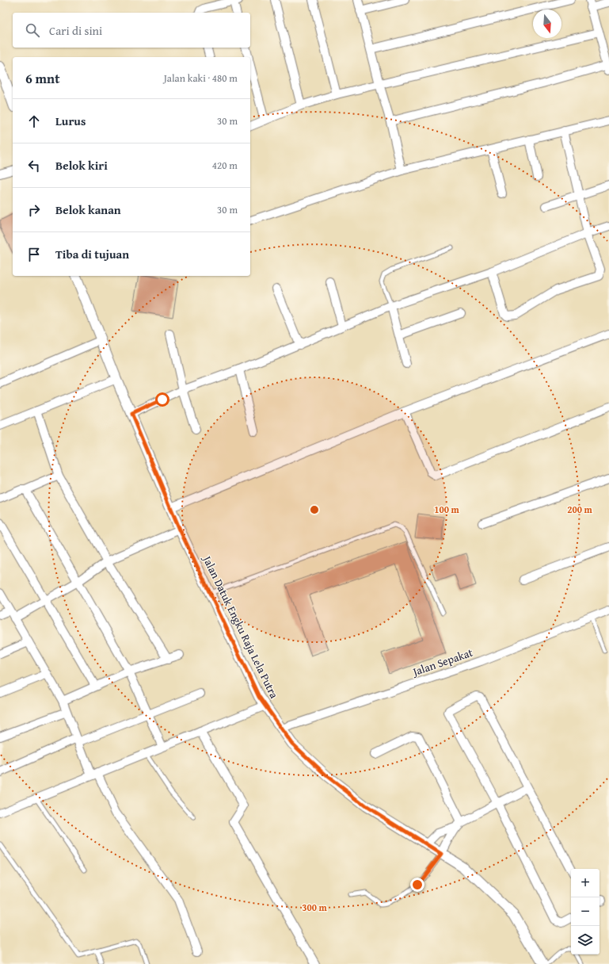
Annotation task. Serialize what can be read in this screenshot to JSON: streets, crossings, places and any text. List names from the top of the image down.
{
  "streets": {
    "street": ["Jalan Datuk Engku Raja Lela Putra", "Jalan Sepakat"]
  },
  "crossings": [
    ["Jalan Datuk Engku Raja Lela Putra", "Jalan Sepakat"]
  ],
  "north": "bottom",
  "page": {
    "search": "Cari di sini",
    "heading": ["6 mnt", "Jalan kaki · 480 m"],
    "list": [
      ["Lurus", "30 m"],
      ["Belok kiri", "420 m"],
      ["Belok kanan", "30 m"],
      "Tiba di tujuan"
    ],
    "map_buttons": ["+", "−"]
  },
  "rings": ["100 m", "200 m", "300 m"]
}
